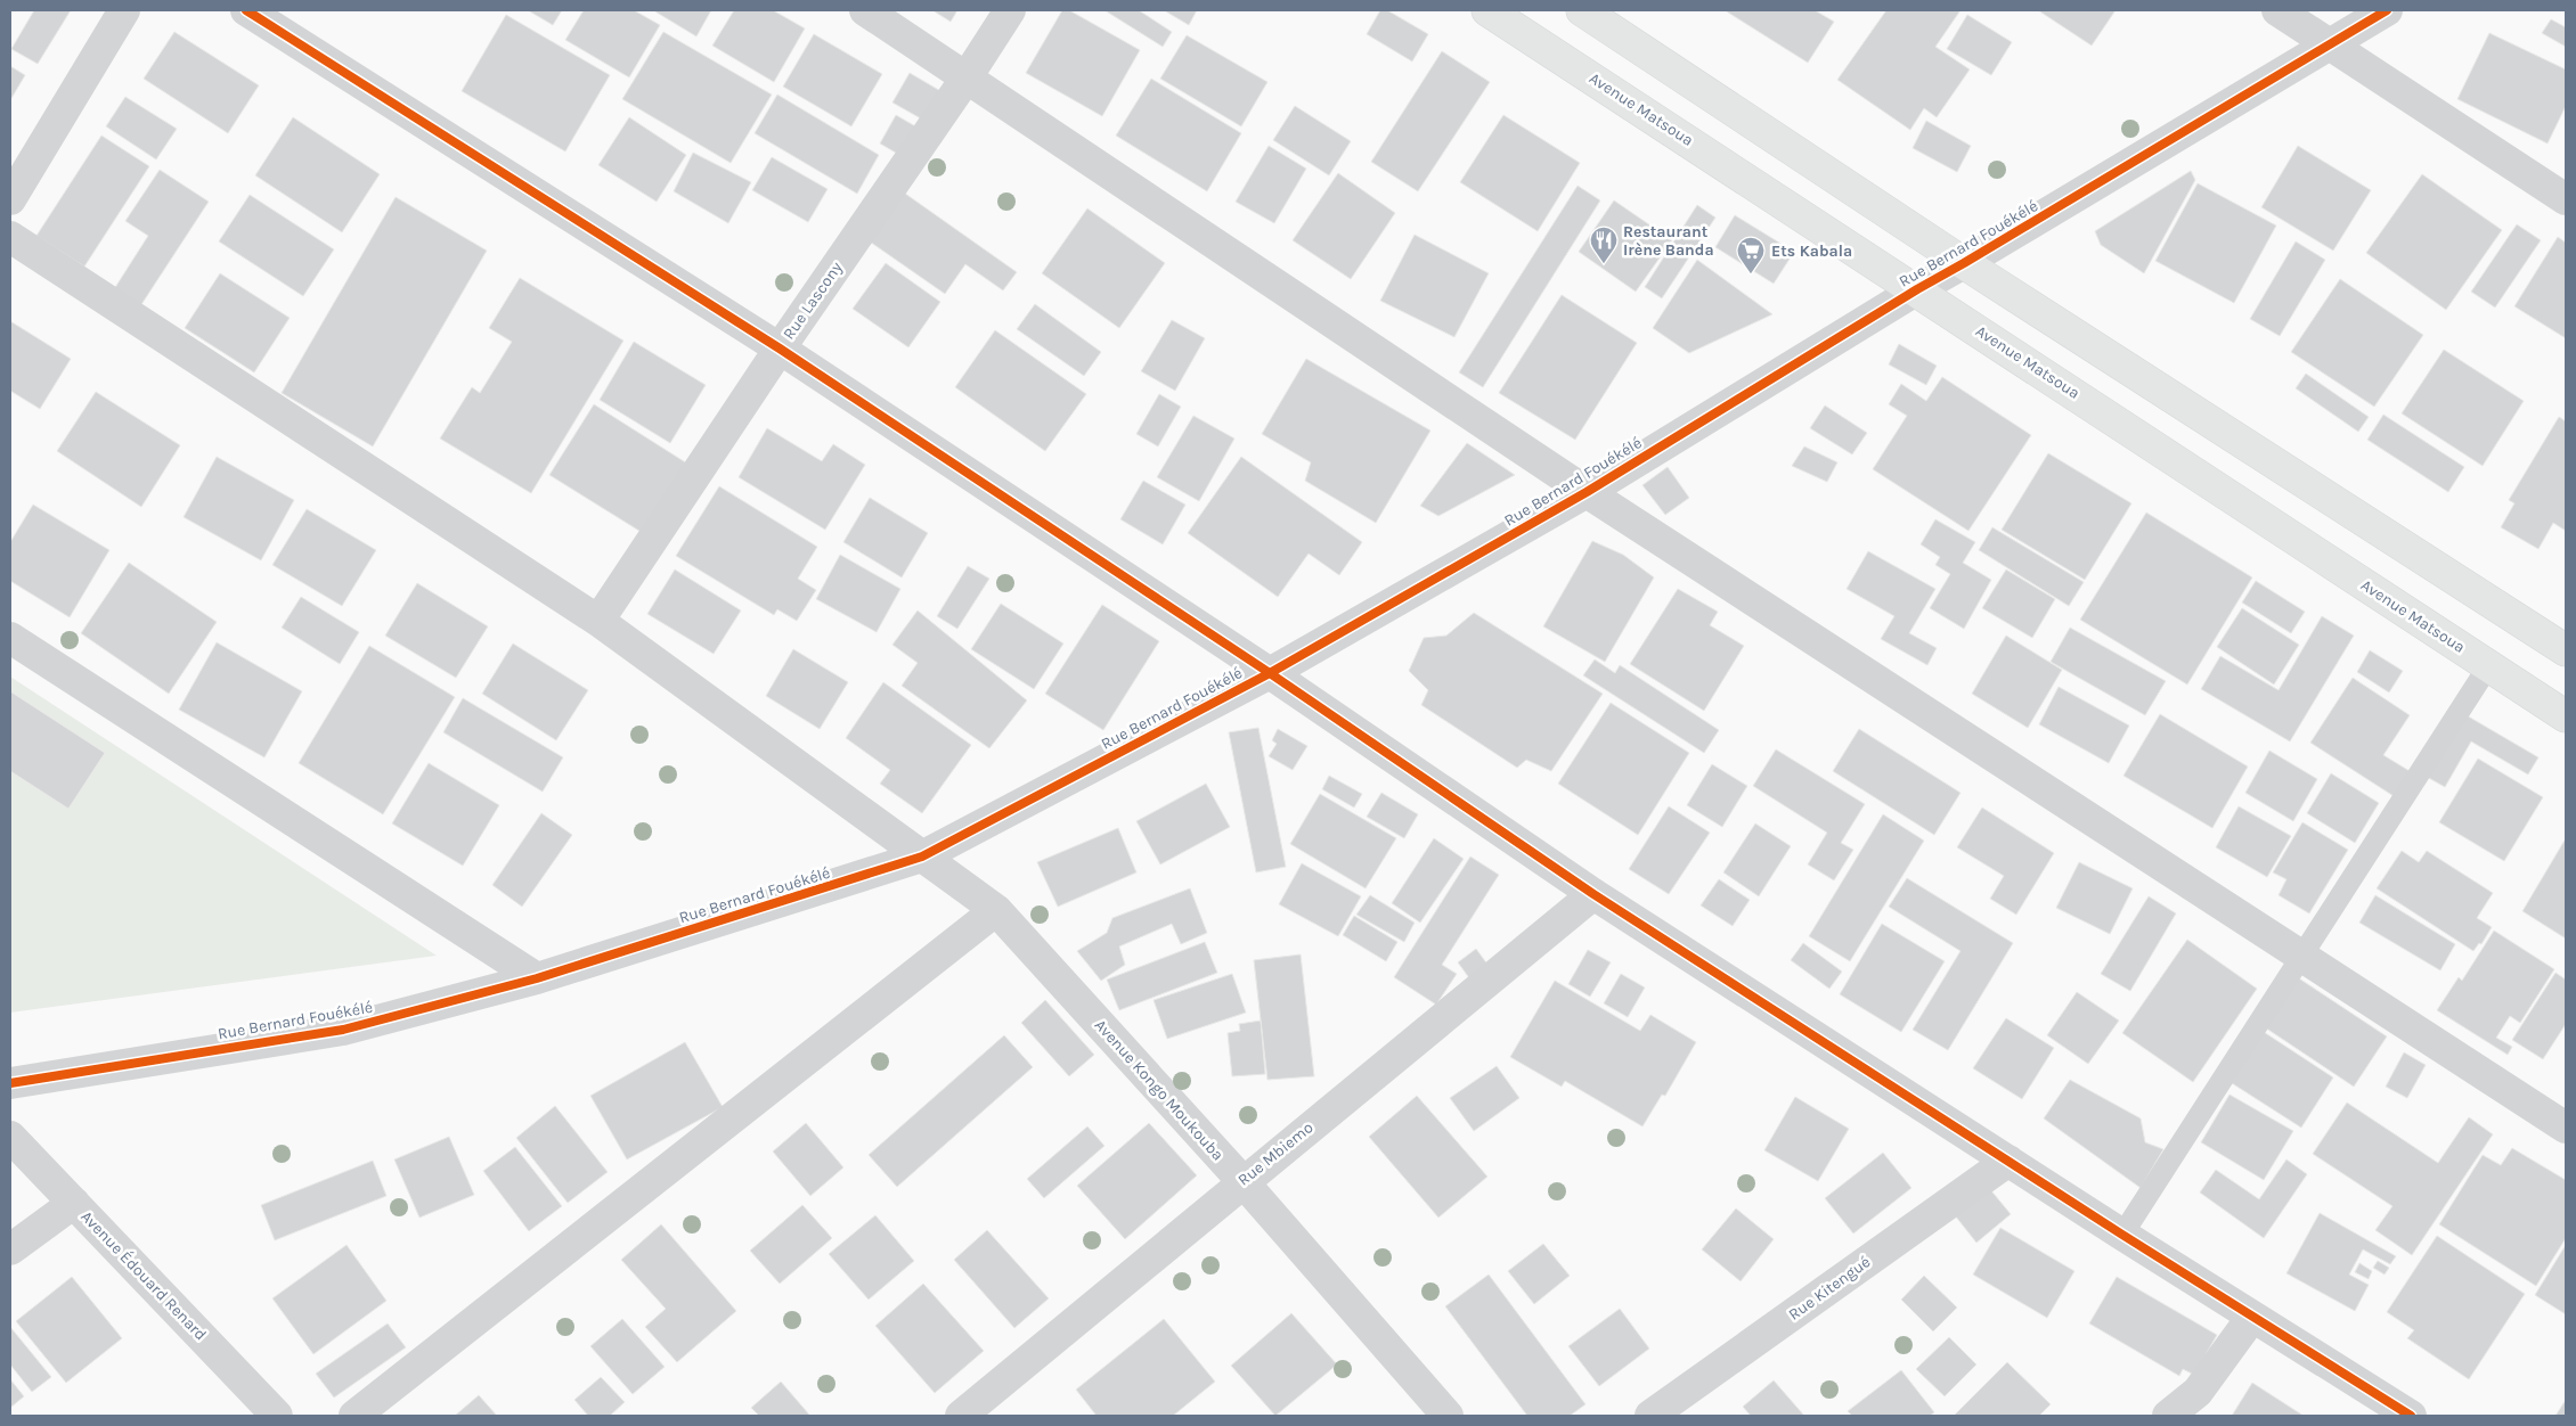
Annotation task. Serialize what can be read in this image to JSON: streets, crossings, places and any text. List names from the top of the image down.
{
  "streets": {
    "street": [
      "Avenue Matsoua",
      "Rue Bernard Fouékélé",
      "Rue Lascony",
      "Avenue Kongo Moukouba",
      "Rue Mbiemo",
      "Avenue Édouard Renard",
      "Rue Kitengué"
    ]
  },
  "crossings": [
    ["Avenue Matsoua", "Rue Bernard Fouékélé"],
    ["Rue Bernard Fouékélé", "Avenue Kongo Moukouba"],
    ["Rue Lascony", "Avenue Kongo Moukouba"],
    ["Avenue Kongo Moukouba", "Rue Mbiemo"]
  ],
  "places": {
    "restaurant": ["Restaurant Irène Banda"],
    "supermarket": ["Ets Kabala"]
  }
}
